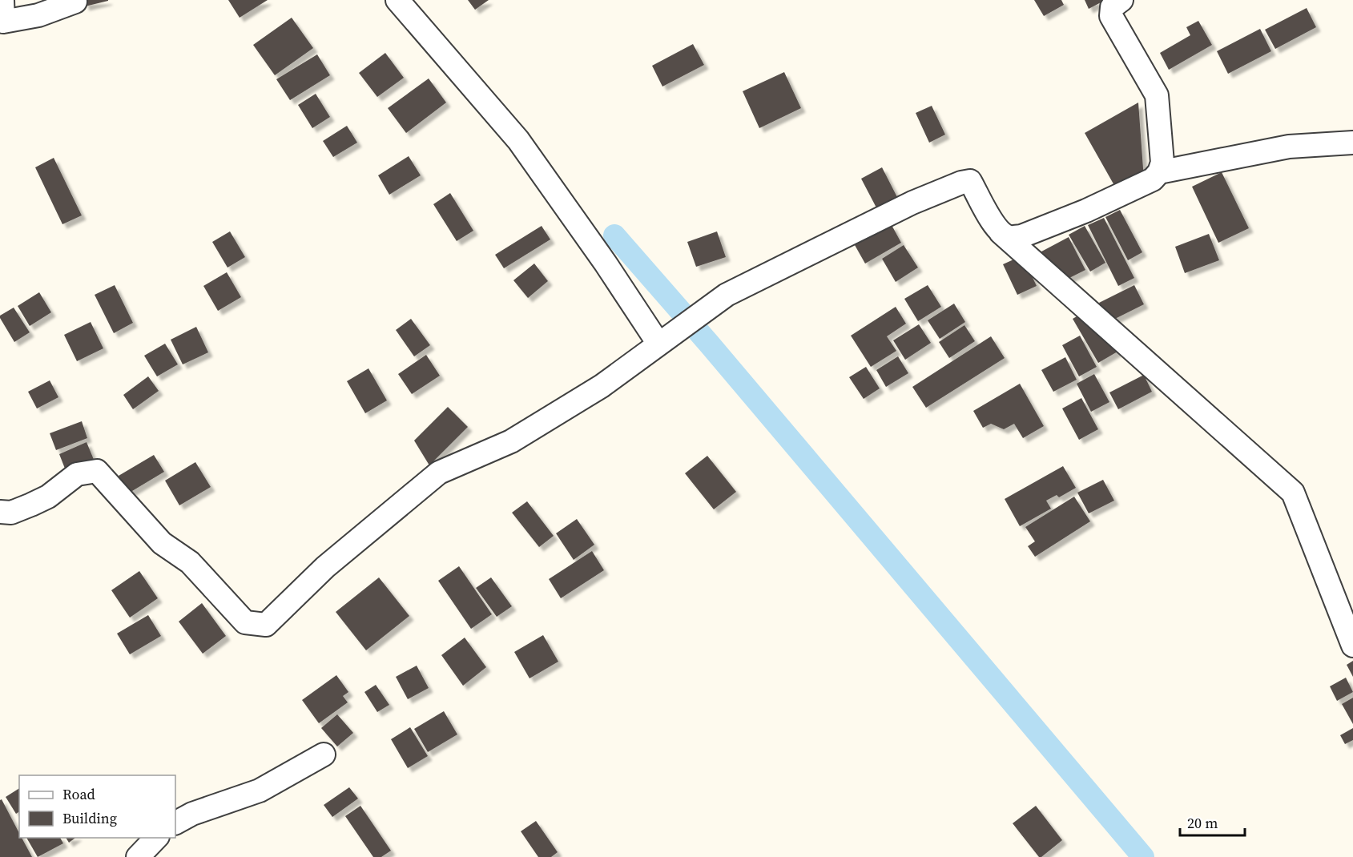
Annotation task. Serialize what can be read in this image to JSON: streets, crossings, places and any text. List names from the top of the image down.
{
  "legend": ["Road", "Building"],
  "scale_bar": "20 m"
}
